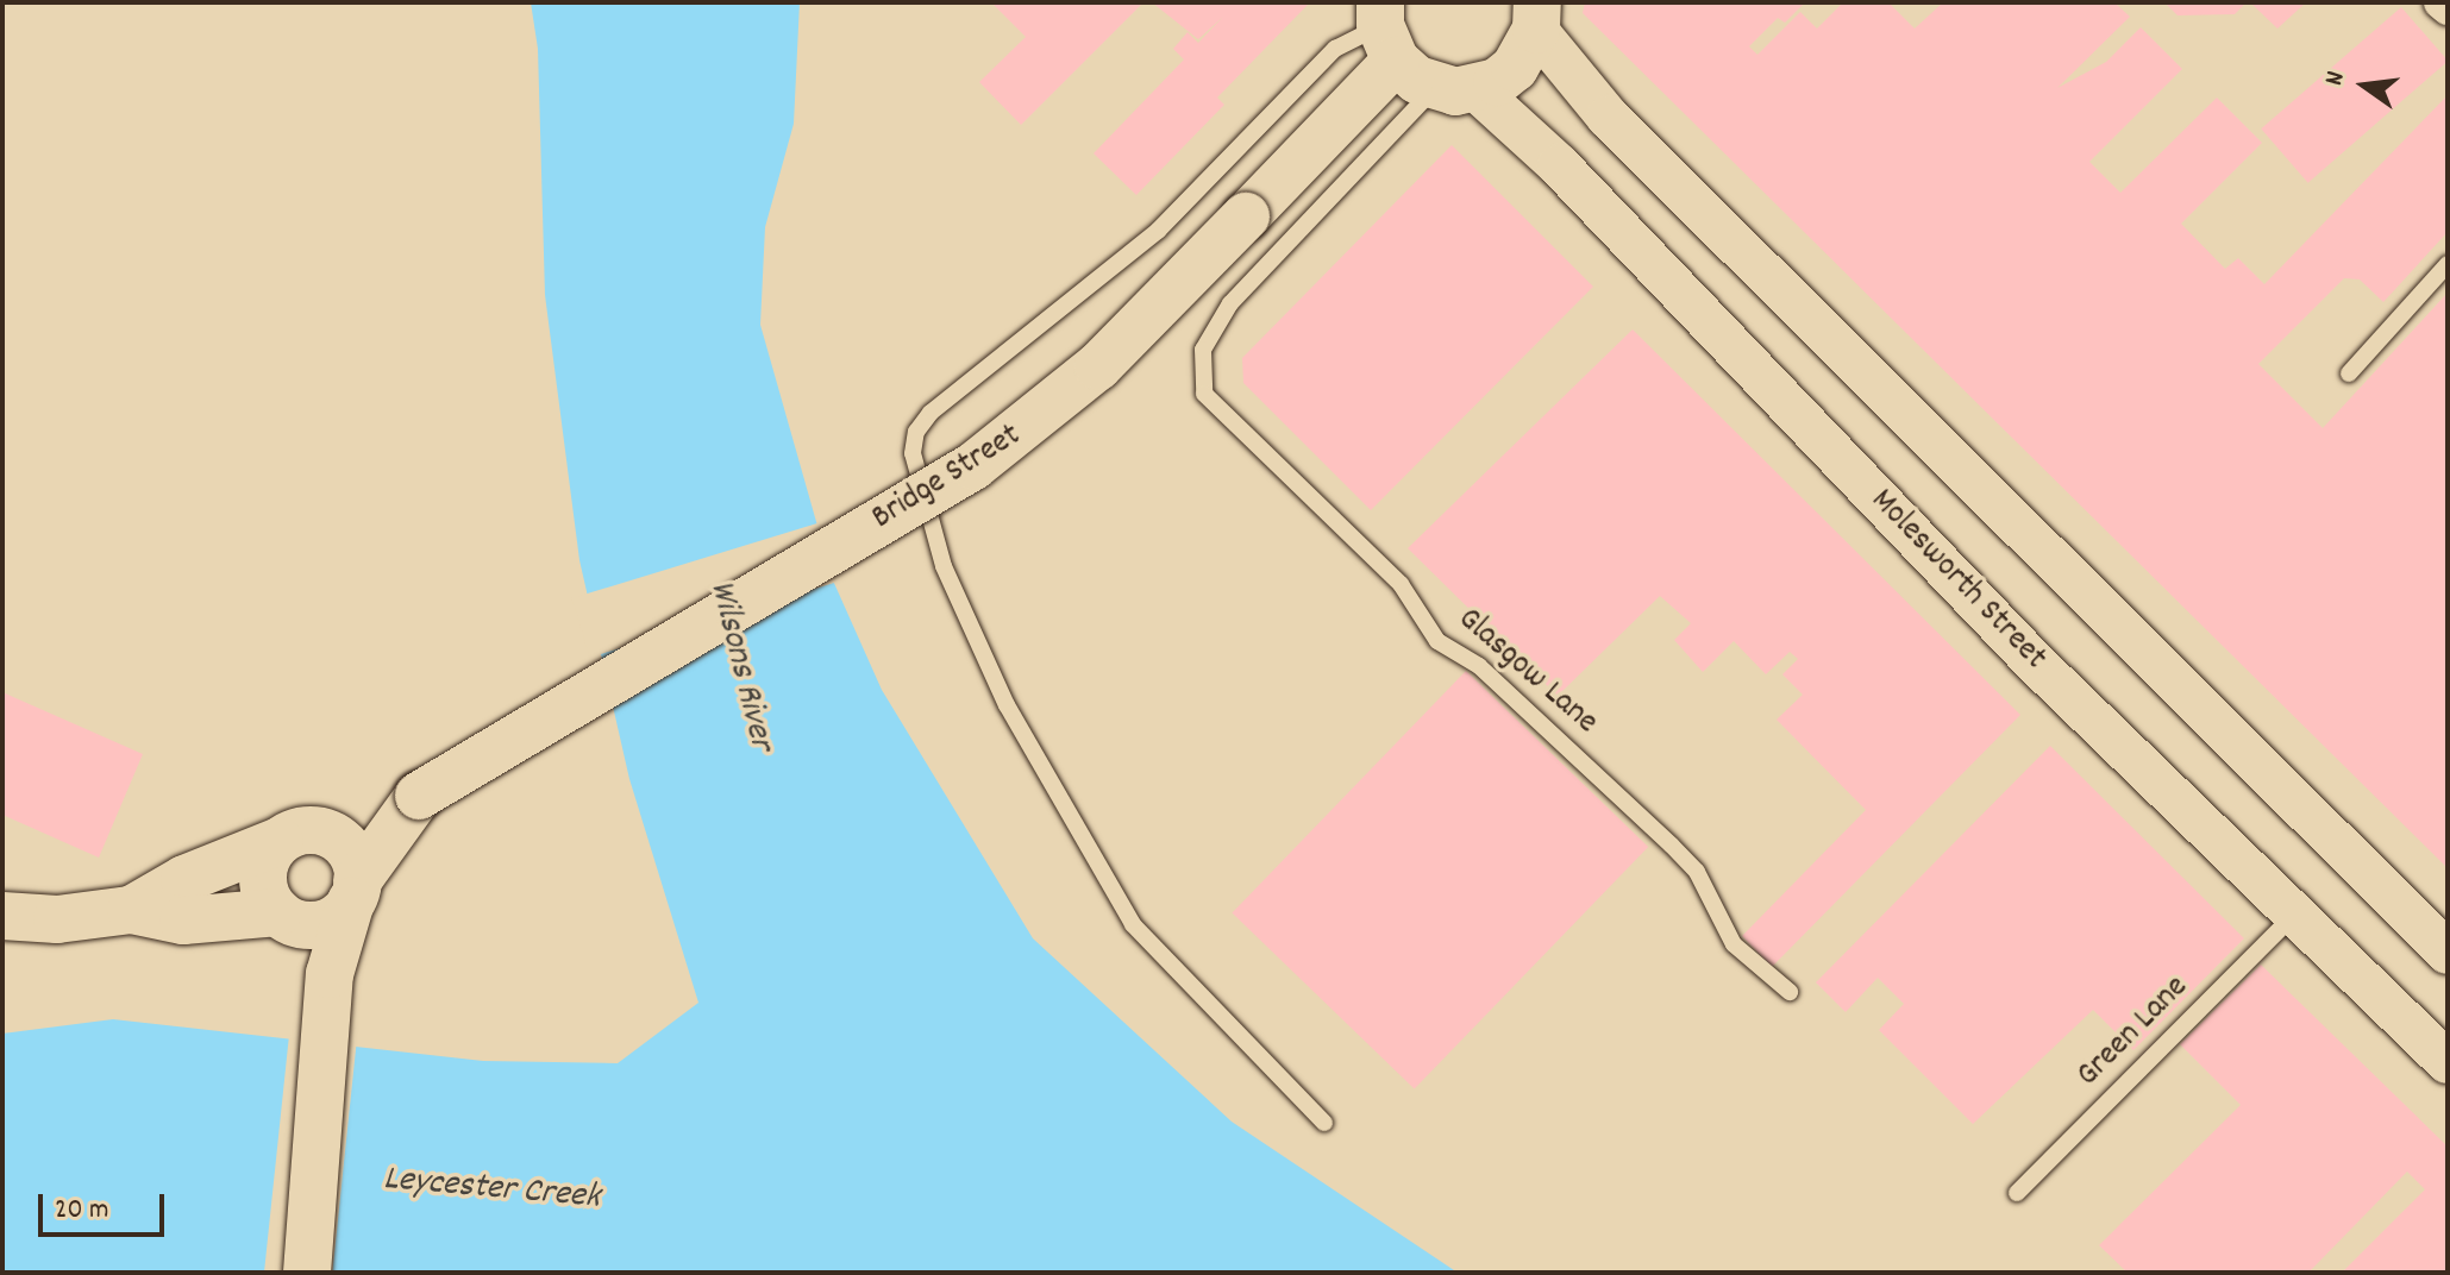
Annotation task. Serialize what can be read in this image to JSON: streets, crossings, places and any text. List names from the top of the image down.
{
  "streets": {
    "main road": ["Bridge Street"],
    "street": ["Molesworth Street"],
    "lane": ["Glasgow Lane", "Green Lane"]
  },
  "crossings": [
    ["Molesworth Street", "Glasgow Lane"],
    ["Molesworth Street", "Green Lane"]
  ],
  "water": ["Wilsons River", "Leycester Creek"],
  "scale_bar": "20 m",
  "north": "left"
}
